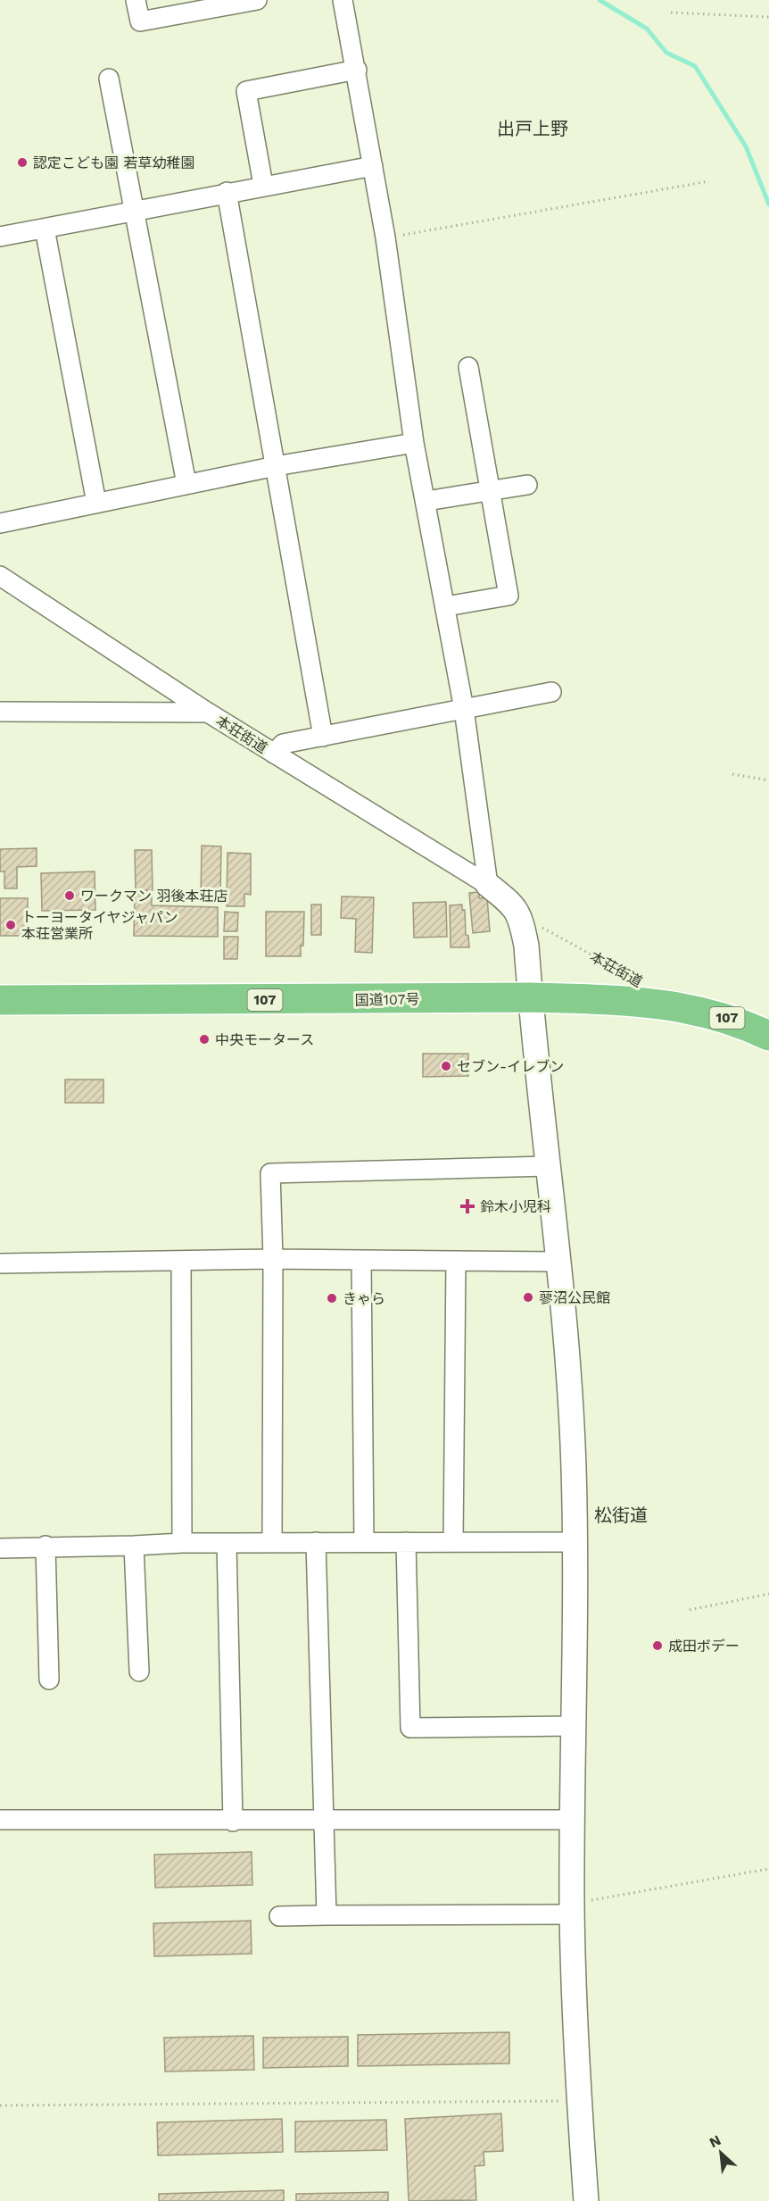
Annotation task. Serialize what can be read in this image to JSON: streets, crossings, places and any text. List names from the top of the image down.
{
  "streets": {
    "highway": ["国道107号", "107"],
    "street": ["本荘街道"]
  },
  "districts": ["出戸上野", "松街道"],
  "places": {
    "other": [
      "認定こども園 若草幼稚園",
      "ワークマン 羽後本荘店",
      "トーヨータイヤジャパン 本荘営業所",
      "中央モータース",
      "セブン-イレブン",
      "蓼沼公民館",
      "きゃら",
      "成田ボデー"
    ],
    "health": ["鈴木小児科"]
  },
  "north": "top left"
}
